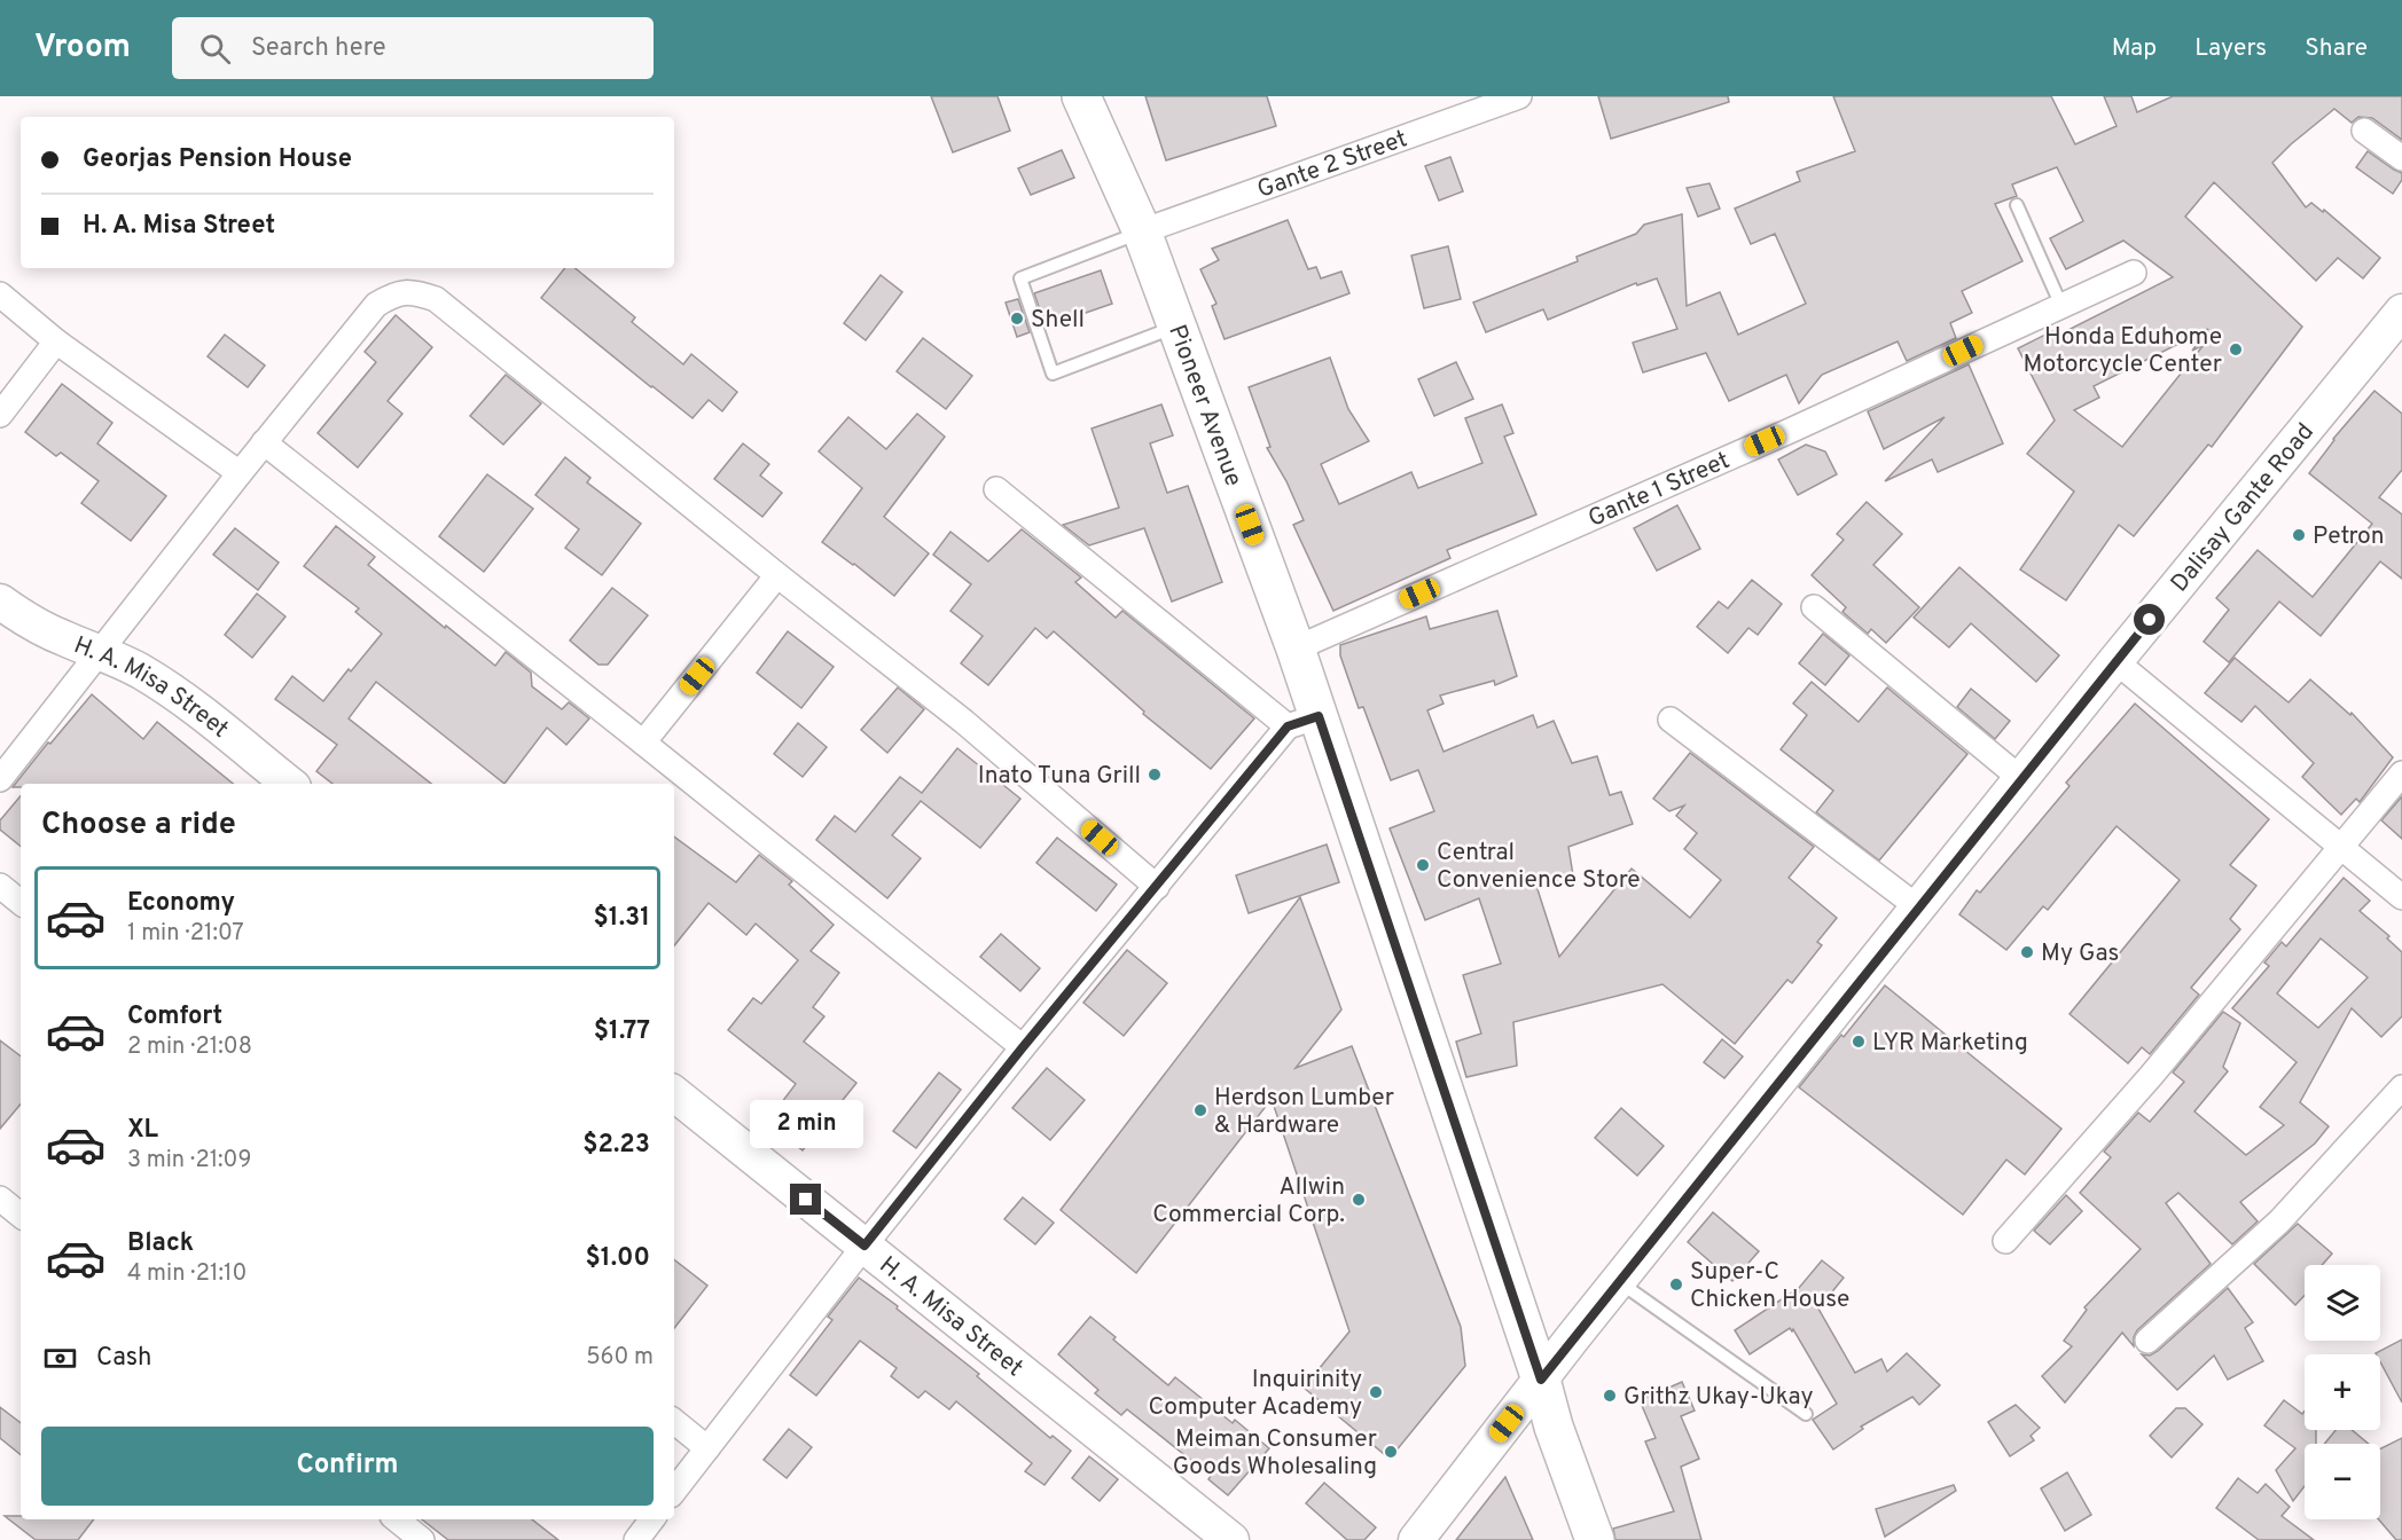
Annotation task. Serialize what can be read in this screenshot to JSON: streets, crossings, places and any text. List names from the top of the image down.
{
  "streets": {
    "highway": ["Pioneer Avenue"],
    "main road": ["Dalisay Gante Road", "H. A. Misa Street"],
    "street": ["Gante 2 Street", "Gante 1 Street"]
  },
  "crossings": [
    ["Gante 2 Street", "Pioneer Avenue"],
    ["Pioneer Avenue", "Gante 1 Street"],
    ["Pioneer Avenue", "Dalisay Gante Road"]
  ],
  "places": [
    "Shell",
    "Honda Eduhome Motorcycle Center",
    "Petron",
    "Inato Tuna Grill",
    "Central Convenience Store",
    "My Gas",
    "LYR Marketing",
    "Herdson Lumber & Hardware",
    "Allwin Commercial Corp.",
    "Super-C Chicken House",
    "Inquirinity Computer Academy",
    "Grithz Ukay-Ukay",
    "Meiman Consumer Goods Wholesaling"
  ],
  "page": {
    "header": "Vroom",
    "search": "Search here",
    "nav": ["Map", "Layers", "Share"],
    "banner": ["Georjas Pension House", "H. A. Misa Street"],
    "heading": "Choose a ride",
    "list": [
      {
        "name": "Economy",
        "note": "1 min · 21:07",
        "value": "$1.31"
      },
      {
        "name": "Comfort",
        "note": "2 min · 21:08",
        "value": "$1.77"
      },
      {
        "name": "XL",
        "note": "3 min · 21:09",
        "value": "$2.23"
      },
      {
        "name": "Black",
        "note": "4 min · 21:10",
        "value": "$1.00"
      }
    ],
    "bubble": "2 min",
    "map_buttons": ["+", "−"],
    "pay": ["Cash", "560 m"],
    "buttons": "Confirm"
  }
}
